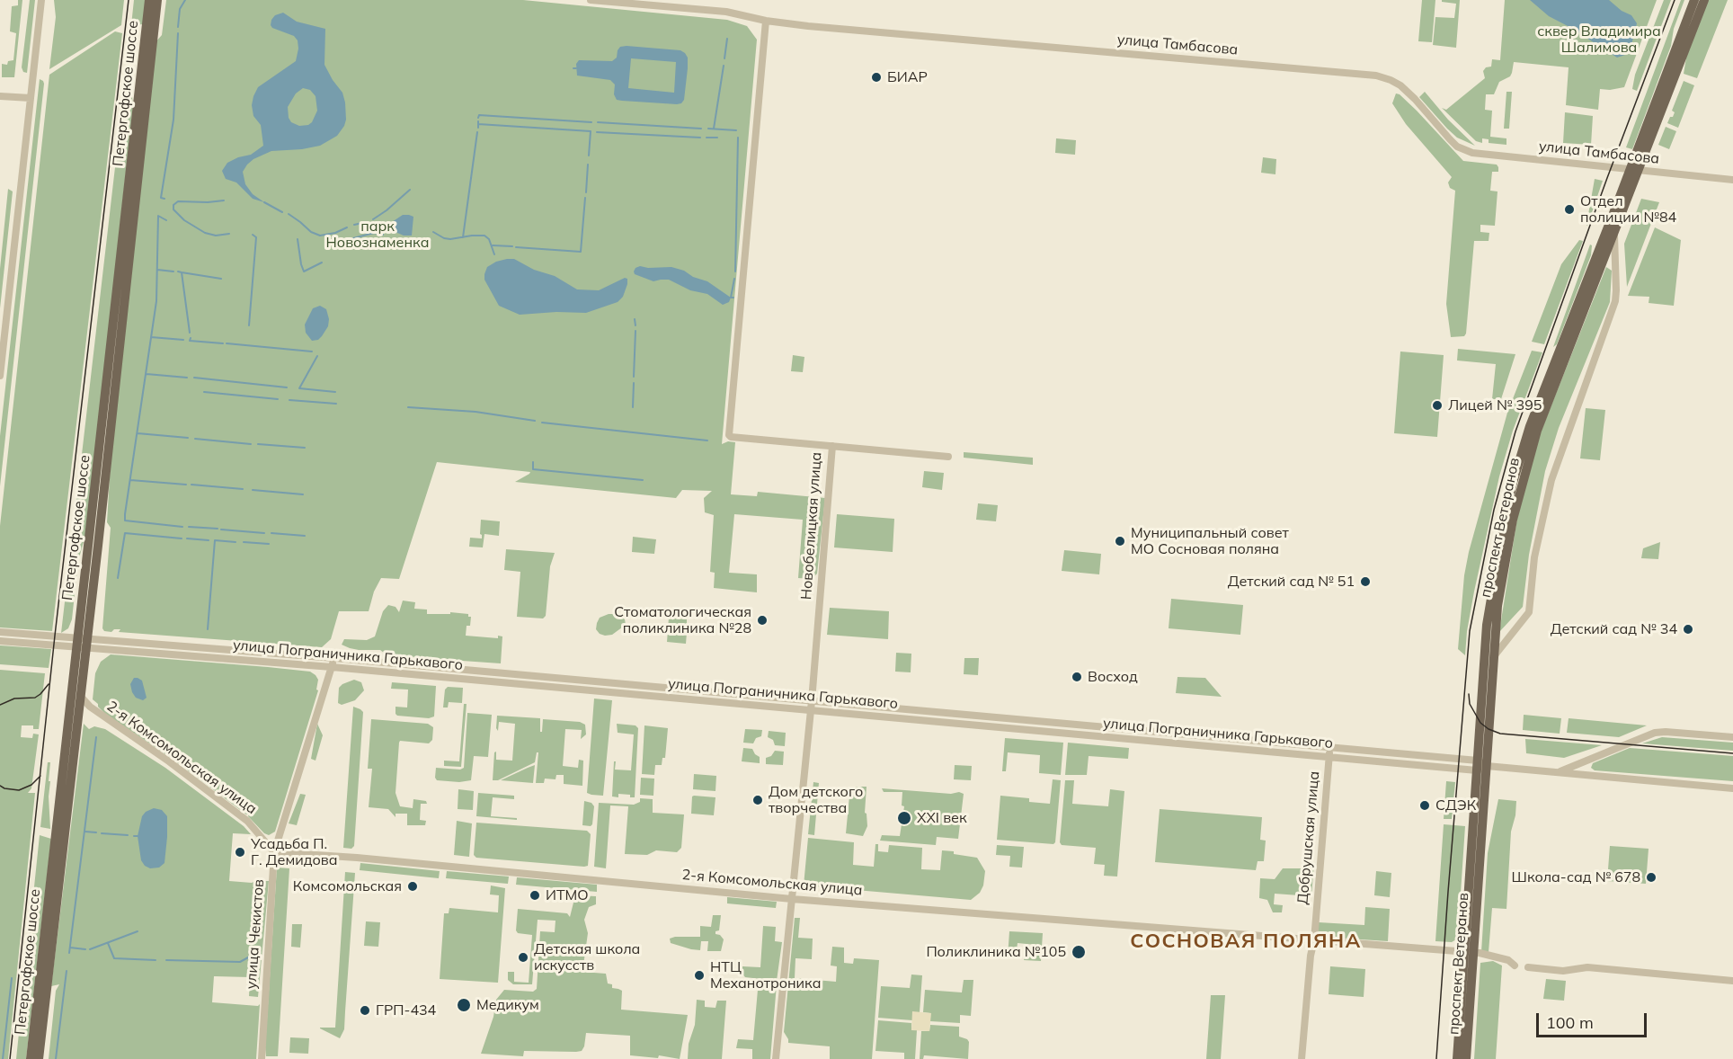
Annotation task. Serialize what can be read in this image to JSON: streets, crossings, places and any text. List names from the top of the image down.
{
  "streets": {
    "main road": ["Петергофское шоссе", "проспект Ветеранов"],
    "street": [
      "улица Тамбасова",
      "Новобелицкая улица",
      "улица Пограничника Гарькавого",
      "2-я Комсомольская улица",
      "Добрушская улица",
      "улица Чекистов"
    ]
  },
  "crossings": [
    ["улица Тамбасова", "Новобелицкая улица"],
    ["улица Тамбасова", "проспект Ветеранов"],
    ["Петергофское шоссе", "улица Пограничника Гарькавого"],
    ["Петергофское шоссе", "2-я Комсомольская улица"],
    ["Новобелицкая улица", "улица Пограничника Гарькавого"],
    ["Новобелицкая улица", "2-я Комсомольская улица"],
    ["проспект Ветеранов", "улица Пограничника Гарькавого"],
    ["проспект Ветеранов", "2-я Комсомольская улица"],
    ["улица Пограничника Гарькавого", "Добрушская улица"],
    ["улица Пограничника Гарькавого", "улица Чекистов"],
    ["2-я Комсомольская улица", "Добрушская улица"],
    ["2-я Комсомольская улица", "улица Чекистов"]
  ],
  "districts": ["СОСНОВАЯ ПОЛЯНА"],
  "parks": ["сквер Владимира Шалимова", "парк Новознаменка"],
  "places": [
    "БИАР",
    "Отдел полиции №84",
    "Лицей № 395",
    "Муниципальный совет МО Сосновая поляна",
    "Детский сад № 51",
    "Стоматологическая поликлиника №28",
    "Детский сад № 34",
    "Восход",
    "Дом детского творчества",
    "СДЭК",
    "XXI век",
    "Усадьба П. Г. Демидова",
    "Школа-сад № 678",
    "Комсомольская",
    "ИТМО",
    "Поликлиника №105",
    "Детская школа искусств",
    "НТЦ Механотроника",
    "Медикум",
    "ГРП-434"
  ],
  "scale_bar": "100 m"
}
